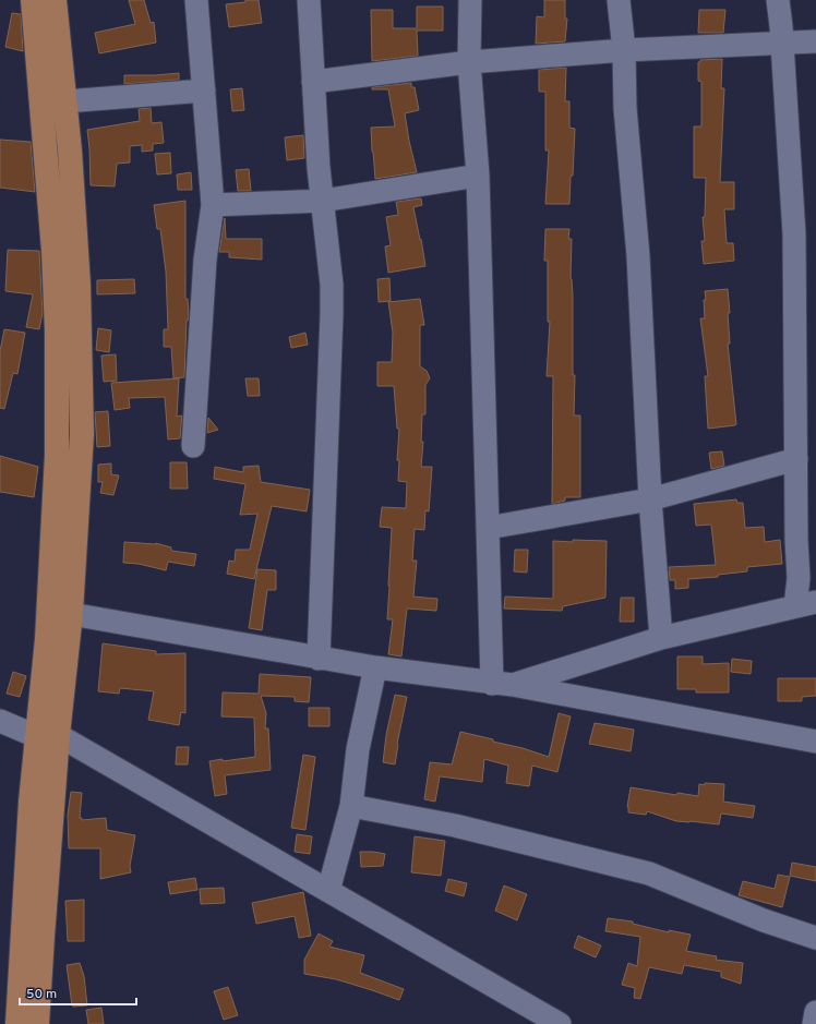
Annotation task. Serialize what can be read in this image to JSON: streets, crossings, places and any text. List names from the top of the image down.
{
  "scale_bar": "50 m"
}
